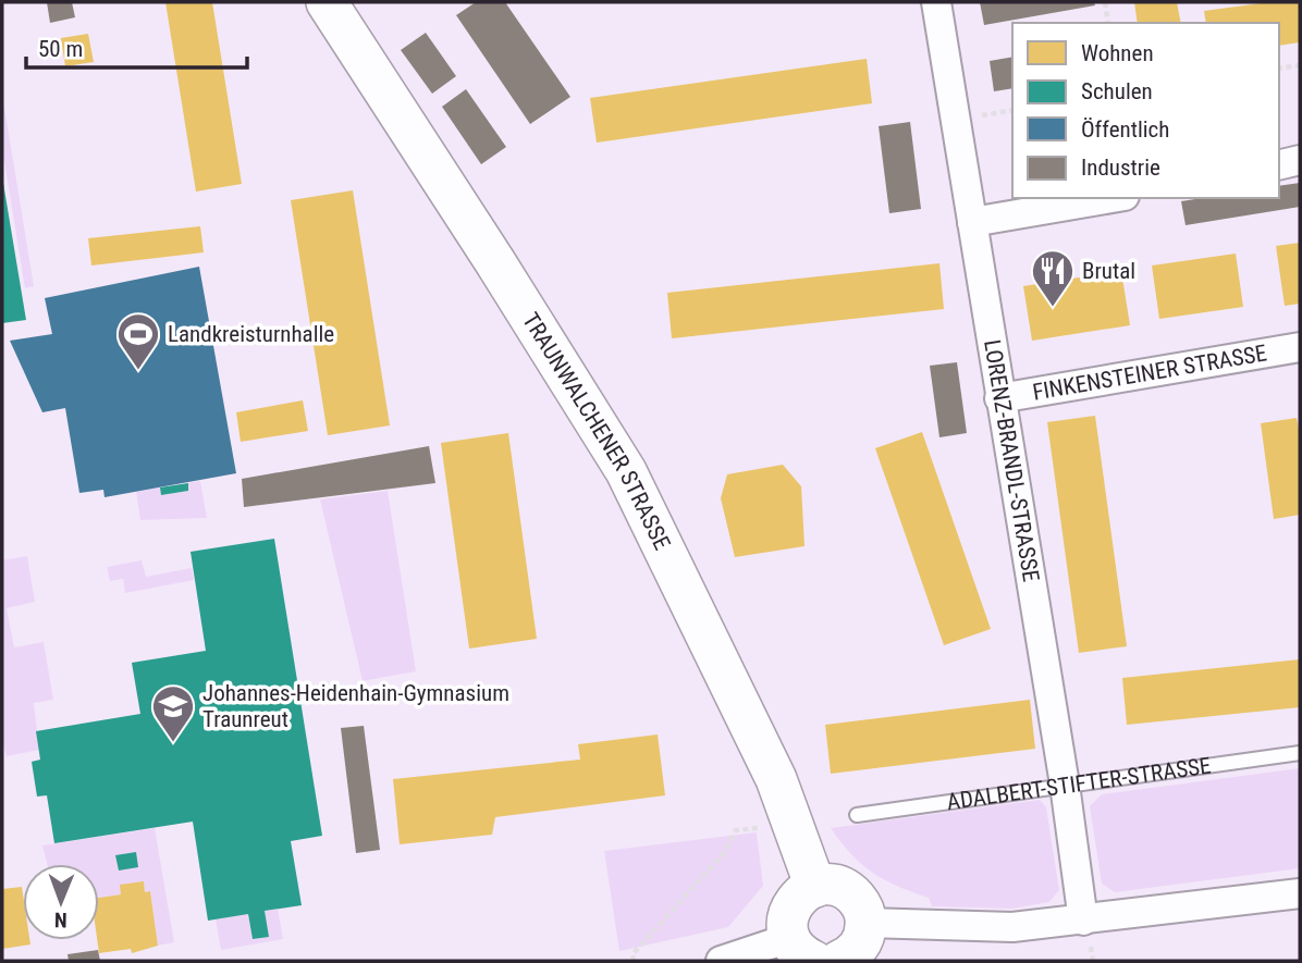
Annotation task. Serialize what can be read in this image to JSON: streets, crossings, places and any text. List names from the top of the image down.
{
  "streets": {
    "main road": ["TRAUNWALCHENER STRASSE"],
    "street": ["FINKENSTEINER STRASSE", "LORENZ-BRANDL-STRASSE"],
    "lane": ["ADALBERT-STIFTER-STRASSE"]
  },
  "crossings": [
    ["FINKENSTEINER STRASSE", "LORENZ-BRANDL-STRASSE"],
    ["LORENZ-BRANDL-STRASSE", "ADALBERT-STIFTER-STRASSE"]
  ],
  "places": {
    "restaurant": ["Brutal"],
    "sports": ["Landkreisturnhalle"],
    "school or university": ["Johannes-Heidenhain-Gymnasium Traunreut"]
  },
  "legend": [
    "Wohnen",
    "Schulen",
    "Öffentlich",
    "Industrie"
  ],
  "scale_bar": "50 m",
  "north": "bottom"
}
